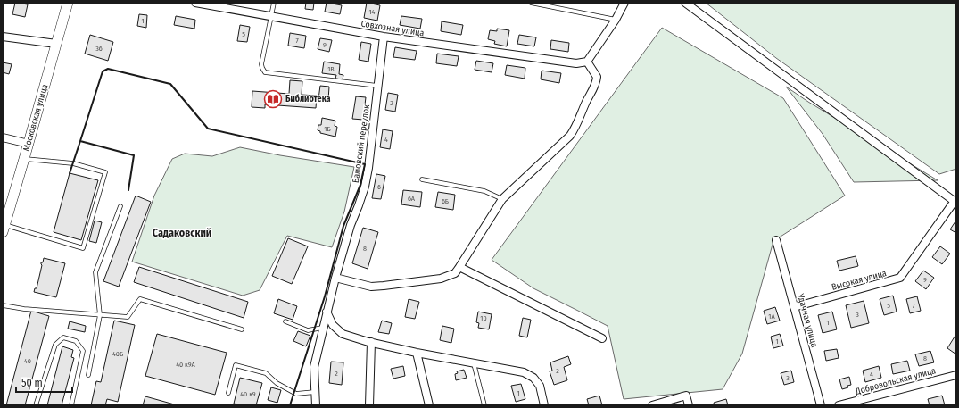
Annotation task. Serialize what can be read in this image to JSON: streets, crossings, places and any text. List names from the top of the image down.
{
  "streets": {
    "main road": ["Московская улица"],
    "street": [
      "Совхозная улица",
      "Бамовский переулок",
      "Высокая улица",
      "Удачная улица",
      "Добровольская улица"
    ]
  },
  "crossings": [
    ["Совхозная улица", "Бамовский переулок"],
    ["Высокая улица", "Удачная улица"]
  ],
  "districts": ["Садаковский"],
  "places": {
    "library": ["Библиотека"]
  },
  "house_numbers": [
    "14",
    "1",
    "5",
    "7",
    "9",
    "36",
    "1В",
    "2",
    "1Б",
    "4",
    "6",
    "6А",
    "6Б",
    "8",
    "9",
    "5",
    "7",
    "3",
    "1А",
    "10",
    "1",
    "1",
    "40Б",
    "8",
    "40",
    "40 к9А",
    "2",
    "2",
    "4",
    "3",
    "1",
    "40 к9"
  ],
  "scale_bar": "50 m"
}
